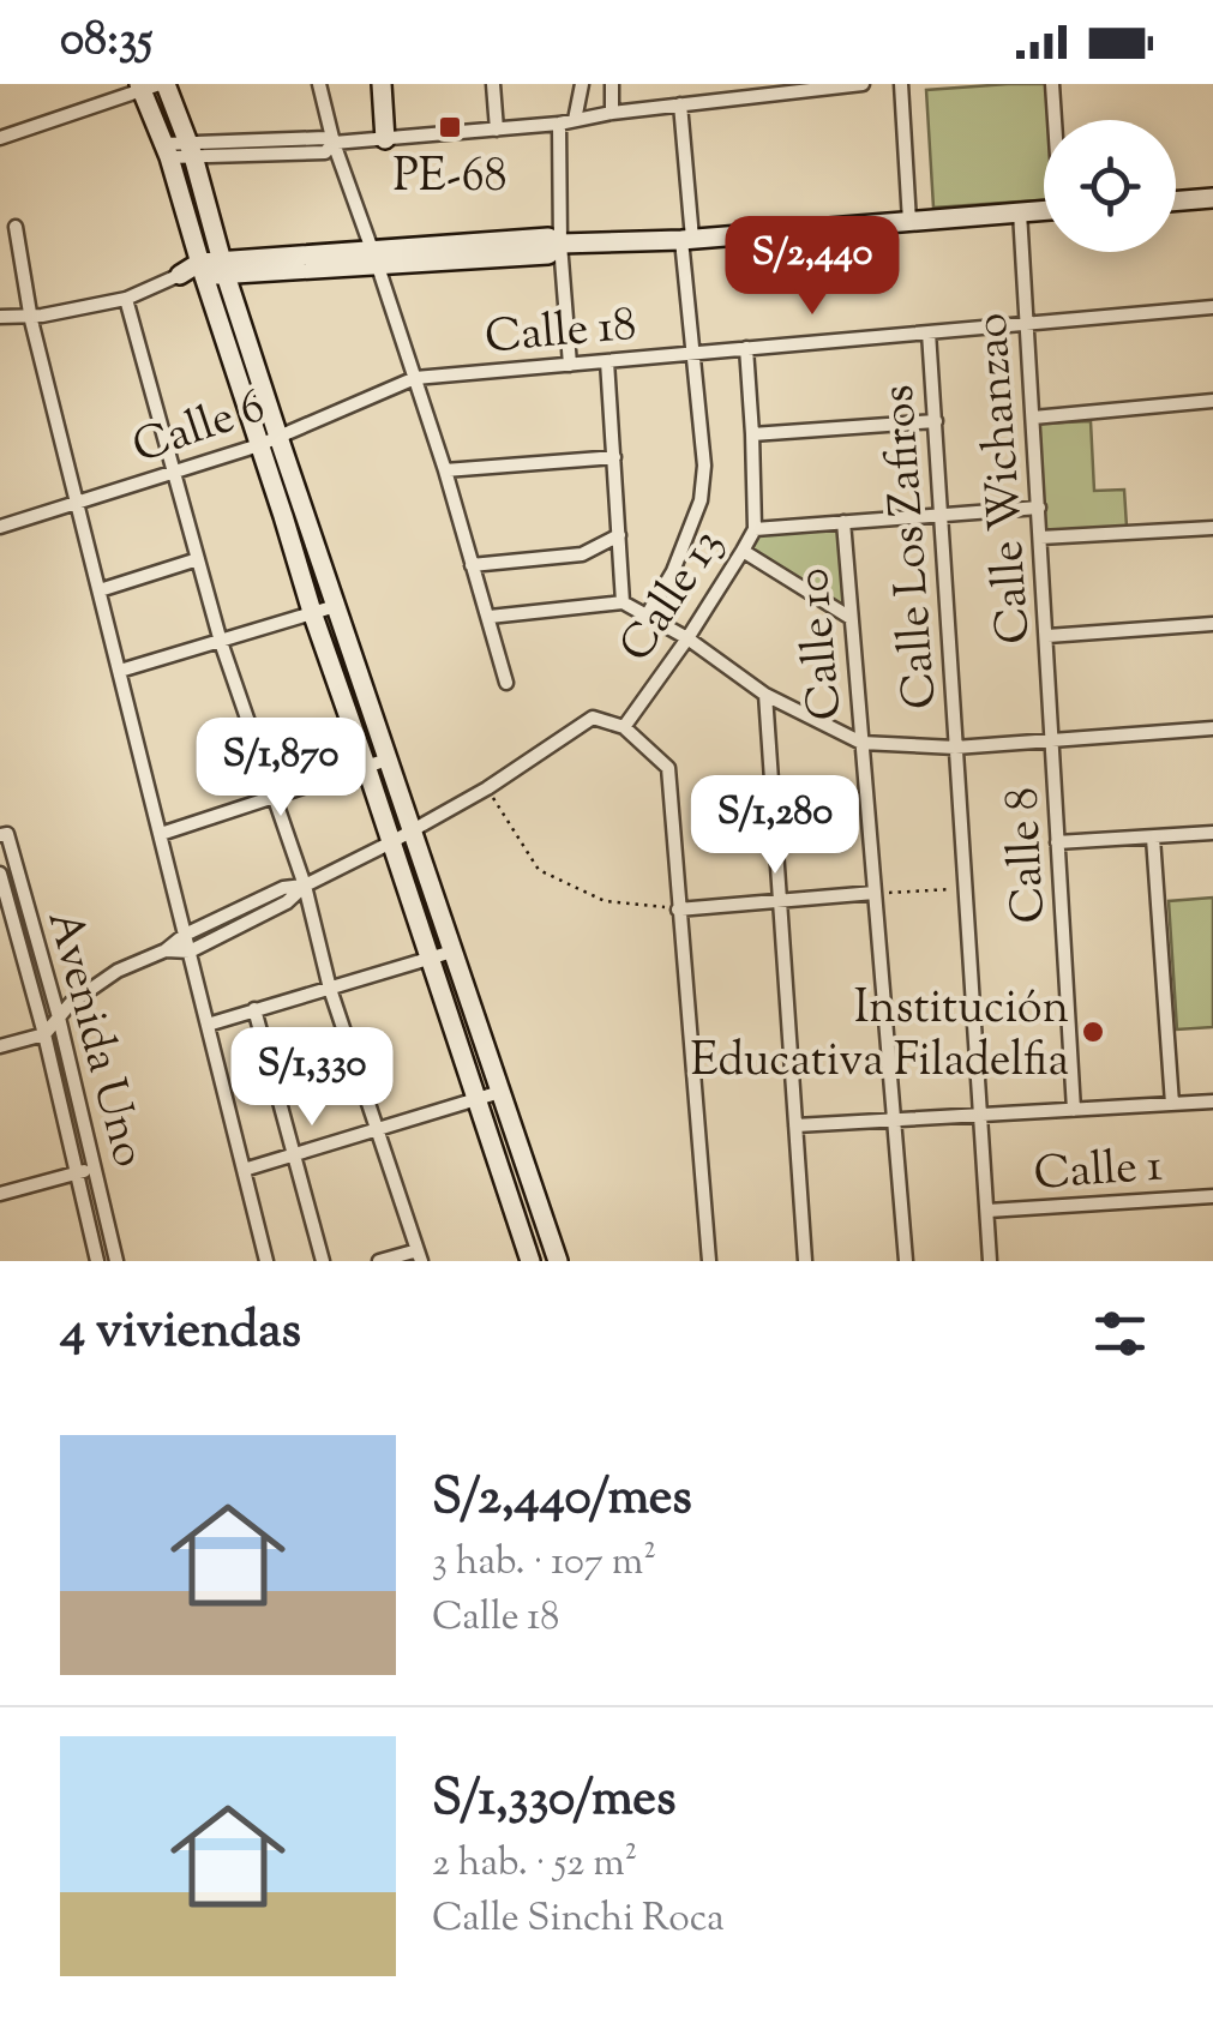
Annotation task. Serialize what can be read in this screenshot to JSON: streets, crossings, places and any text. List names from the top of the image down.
{
  "streets": {
    "street": [
      "Calle 18",
      "Calle 6",
      "Calle Wichanzao",
      "Calle Los Zafiros",
      "Calle 13",
      "Calle 10",
      "Calle 8",
      "Avenida Uno",
      "Calle 1"
    ]
  },
  "crossings": [
    ["Calle 18", "Calle 6"],
    ["Calle 18", "Calle Wichanzao"],
    ["Calle 18", "Calle Los Zafiros"],
    ["Calle 18", "Calle 13"],
    ["Calle Wichanzao", "Calle 8"],
    ["Calle Los Zafiros", "Calle 1"]
  ],
  "places": {
    "transit": ["PE-68"],
    "other": ["Institución Educativa Filadelfia"]
  },
  "page": {
    "status": "08:35",
    "price": [
      "S/2,440",
      "S/1,870",
      "S/1,280",
      "S/1,330"
    ],
    "heading": "4 viviendas",
    "list": [
      {
        "name": "S/2,440/mes",
        "note": "3 hab. · 107 m² · Calle 18"
      },
      {
        "name": "S/1,330/mes",
        "note": "2 hab. · 52 m² · Calle Sinchi Roca"
      }
    ]
  }
}
